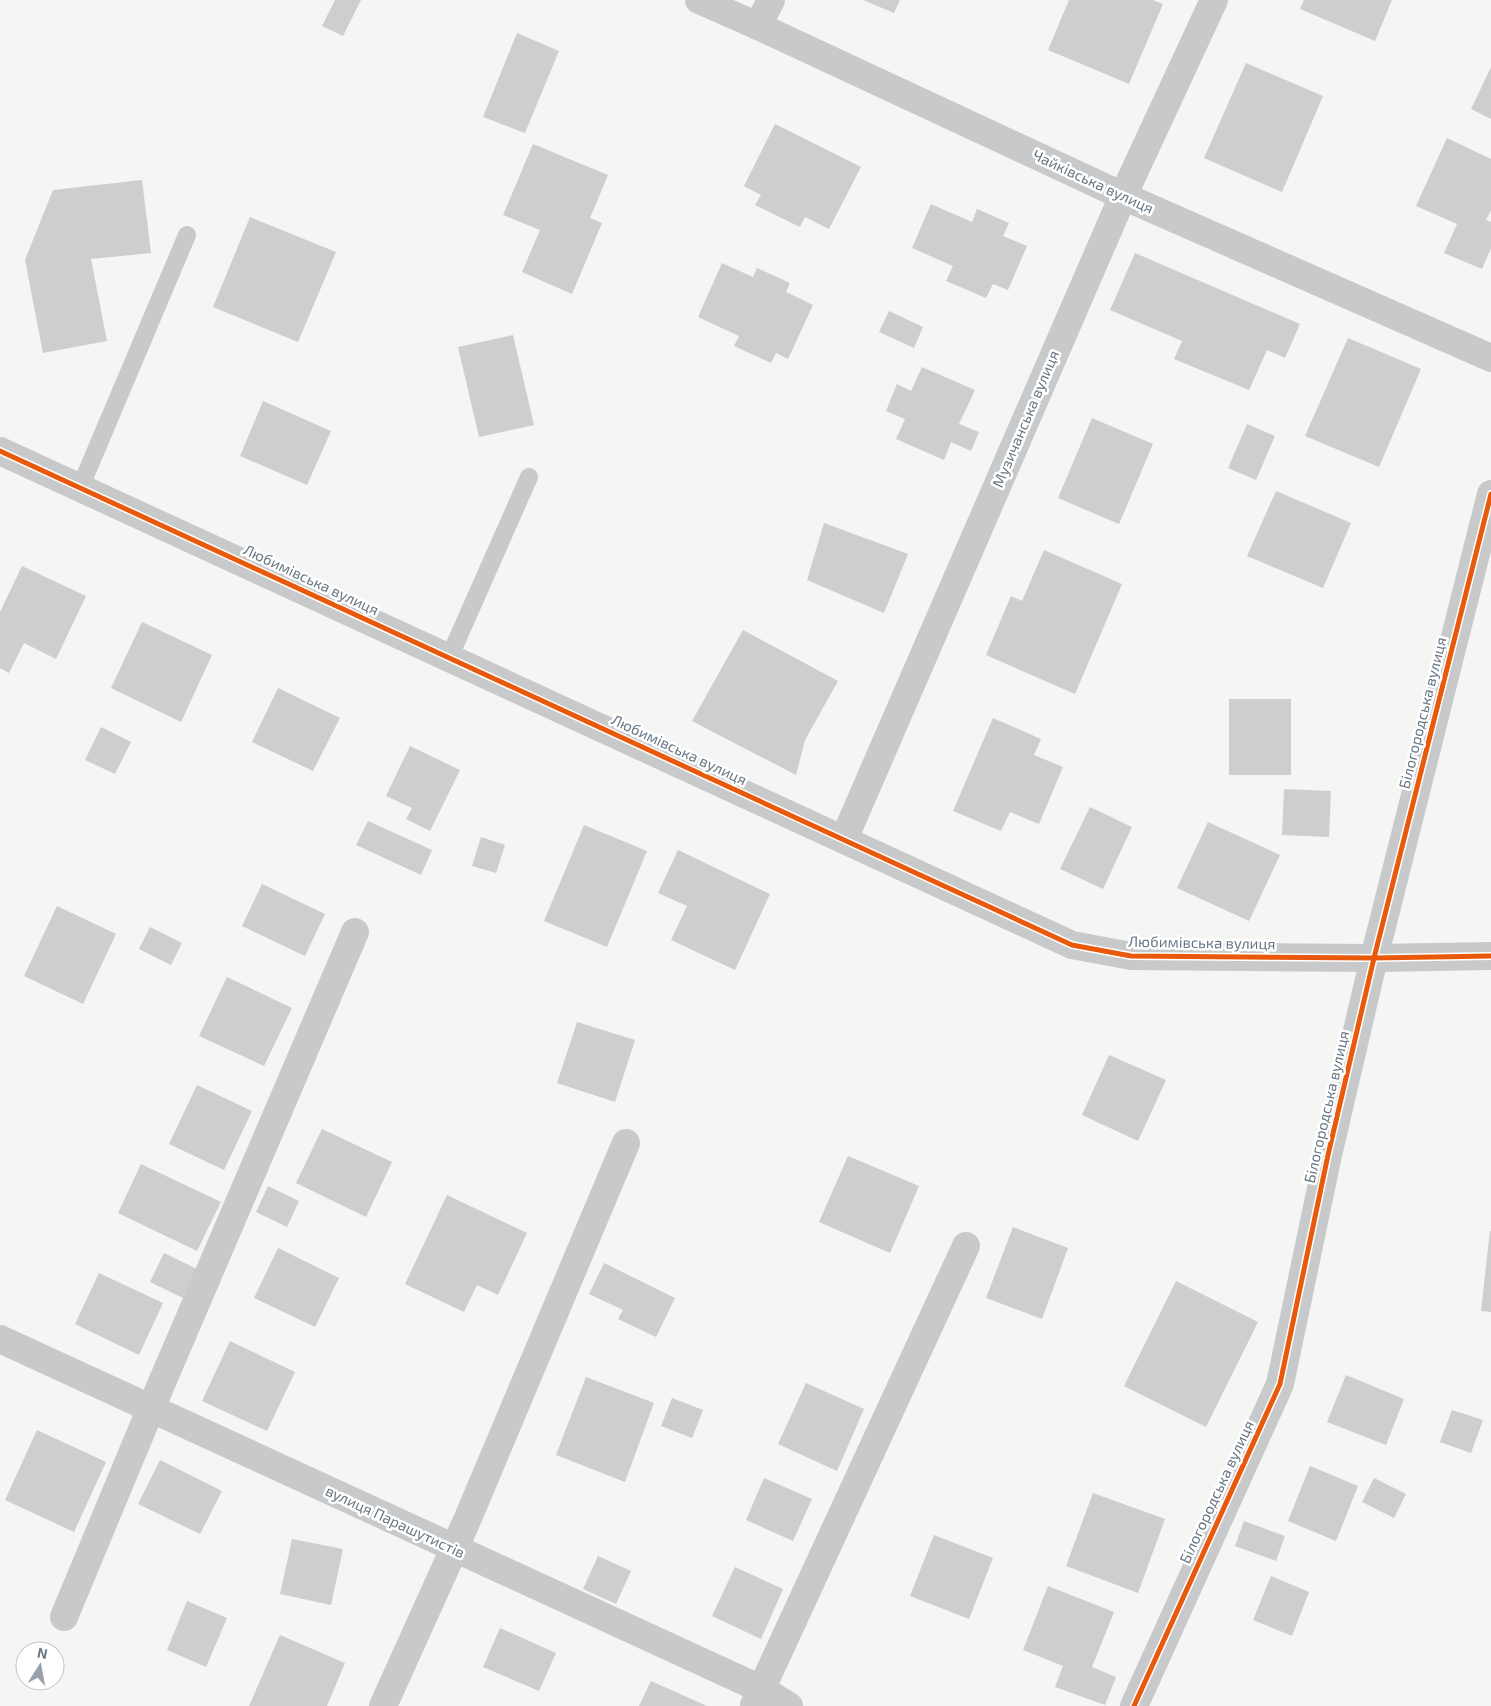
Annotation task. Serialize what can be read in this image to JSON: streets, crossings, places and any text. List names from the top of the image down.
{
  "streets": {
    "street": [
      "Чайківська вулиця",
      "Музичанська вулиця",
      "Любимівська вулиця",
      "Білогородська вулиця",
      "вулиця Парашутистів"
    ]
  },
  "crossings": [
    ["Чайківська вулиця", "Музичанська вулиця"],
    ["Музичанська вулиця", "Любимівська вулиця"],
    ["Любимівська вулиця", "Білогородська вулиця"]
  ],
  "north": "top"
}
